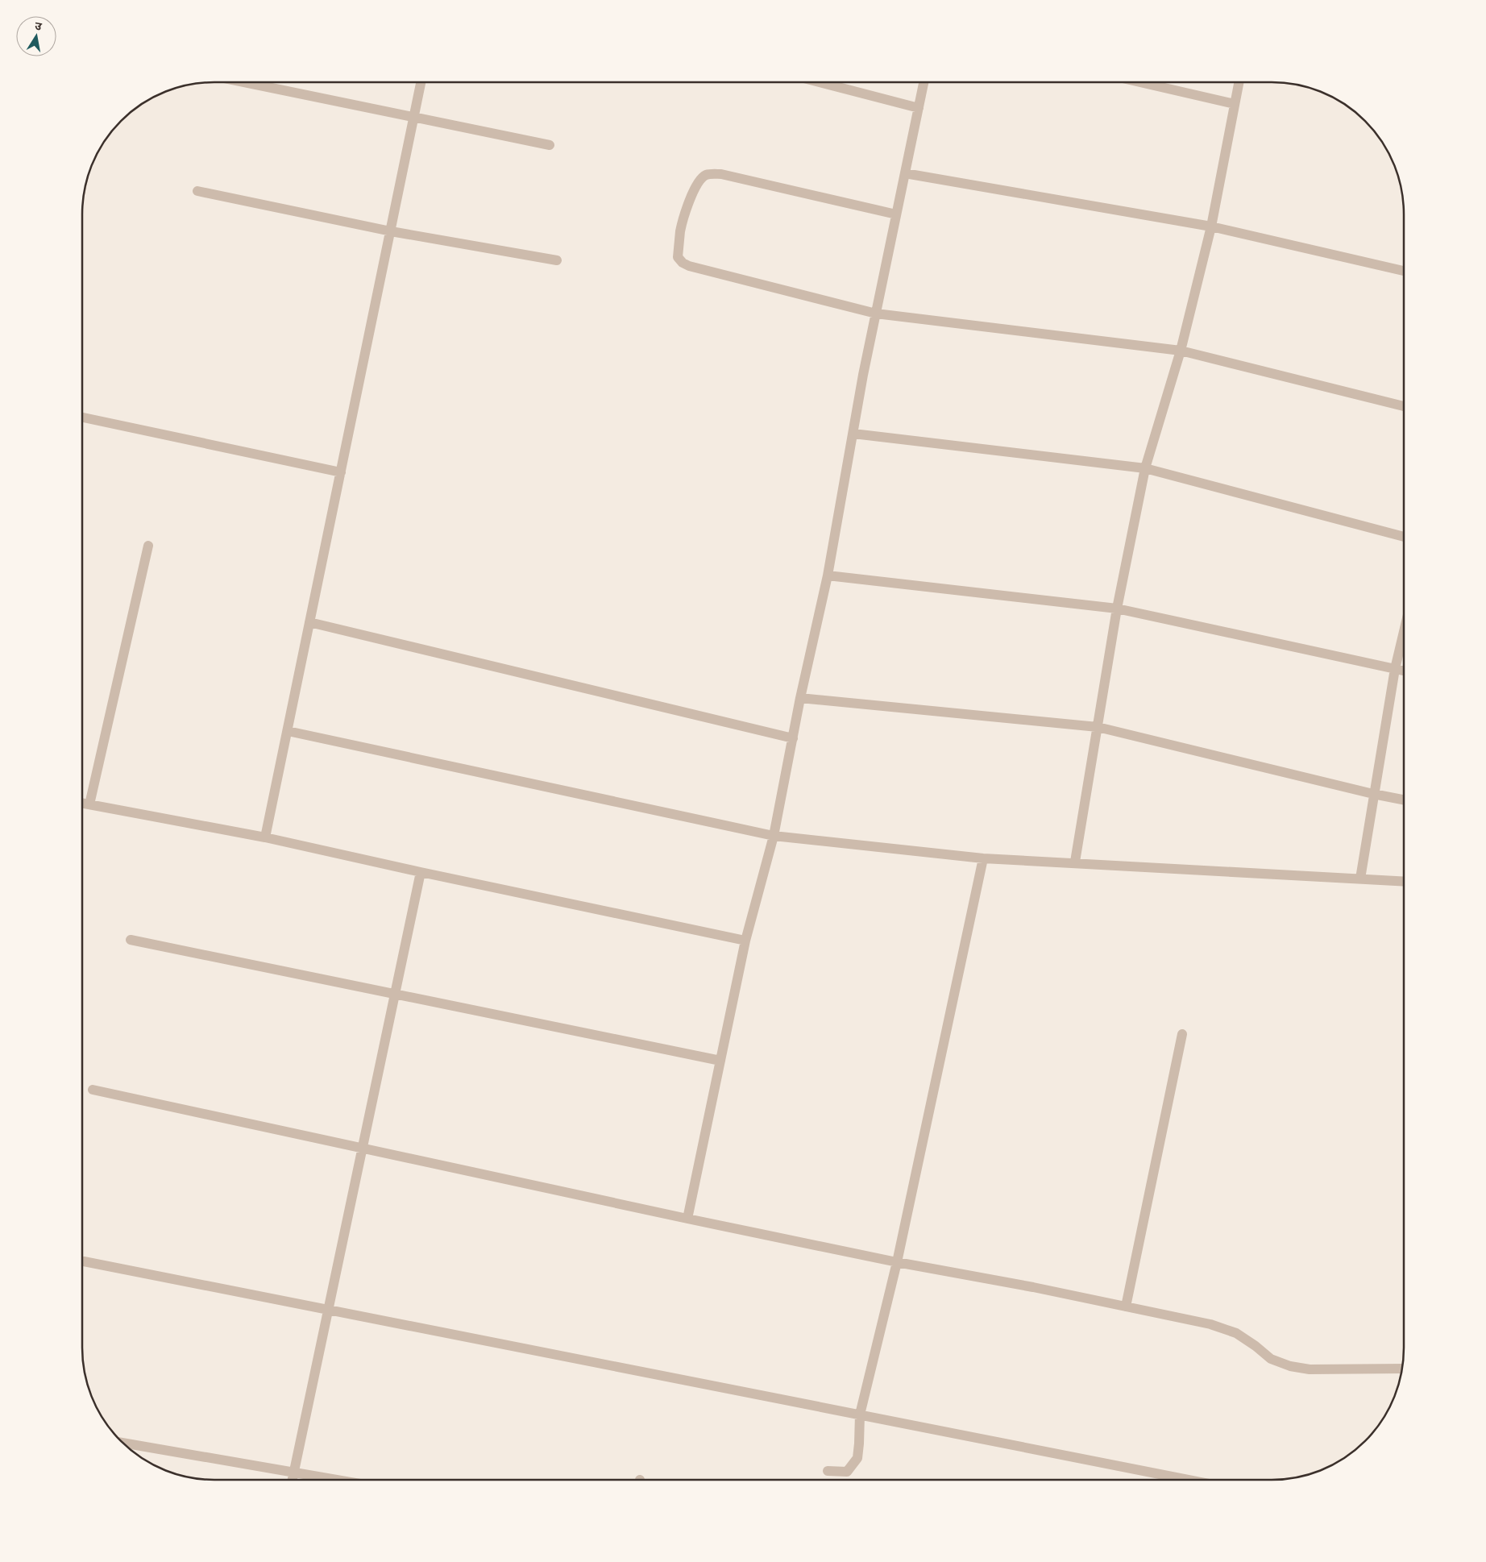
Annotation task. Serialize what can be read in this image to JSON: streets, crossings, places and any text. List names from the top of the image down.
{
  "north": "top"
}
